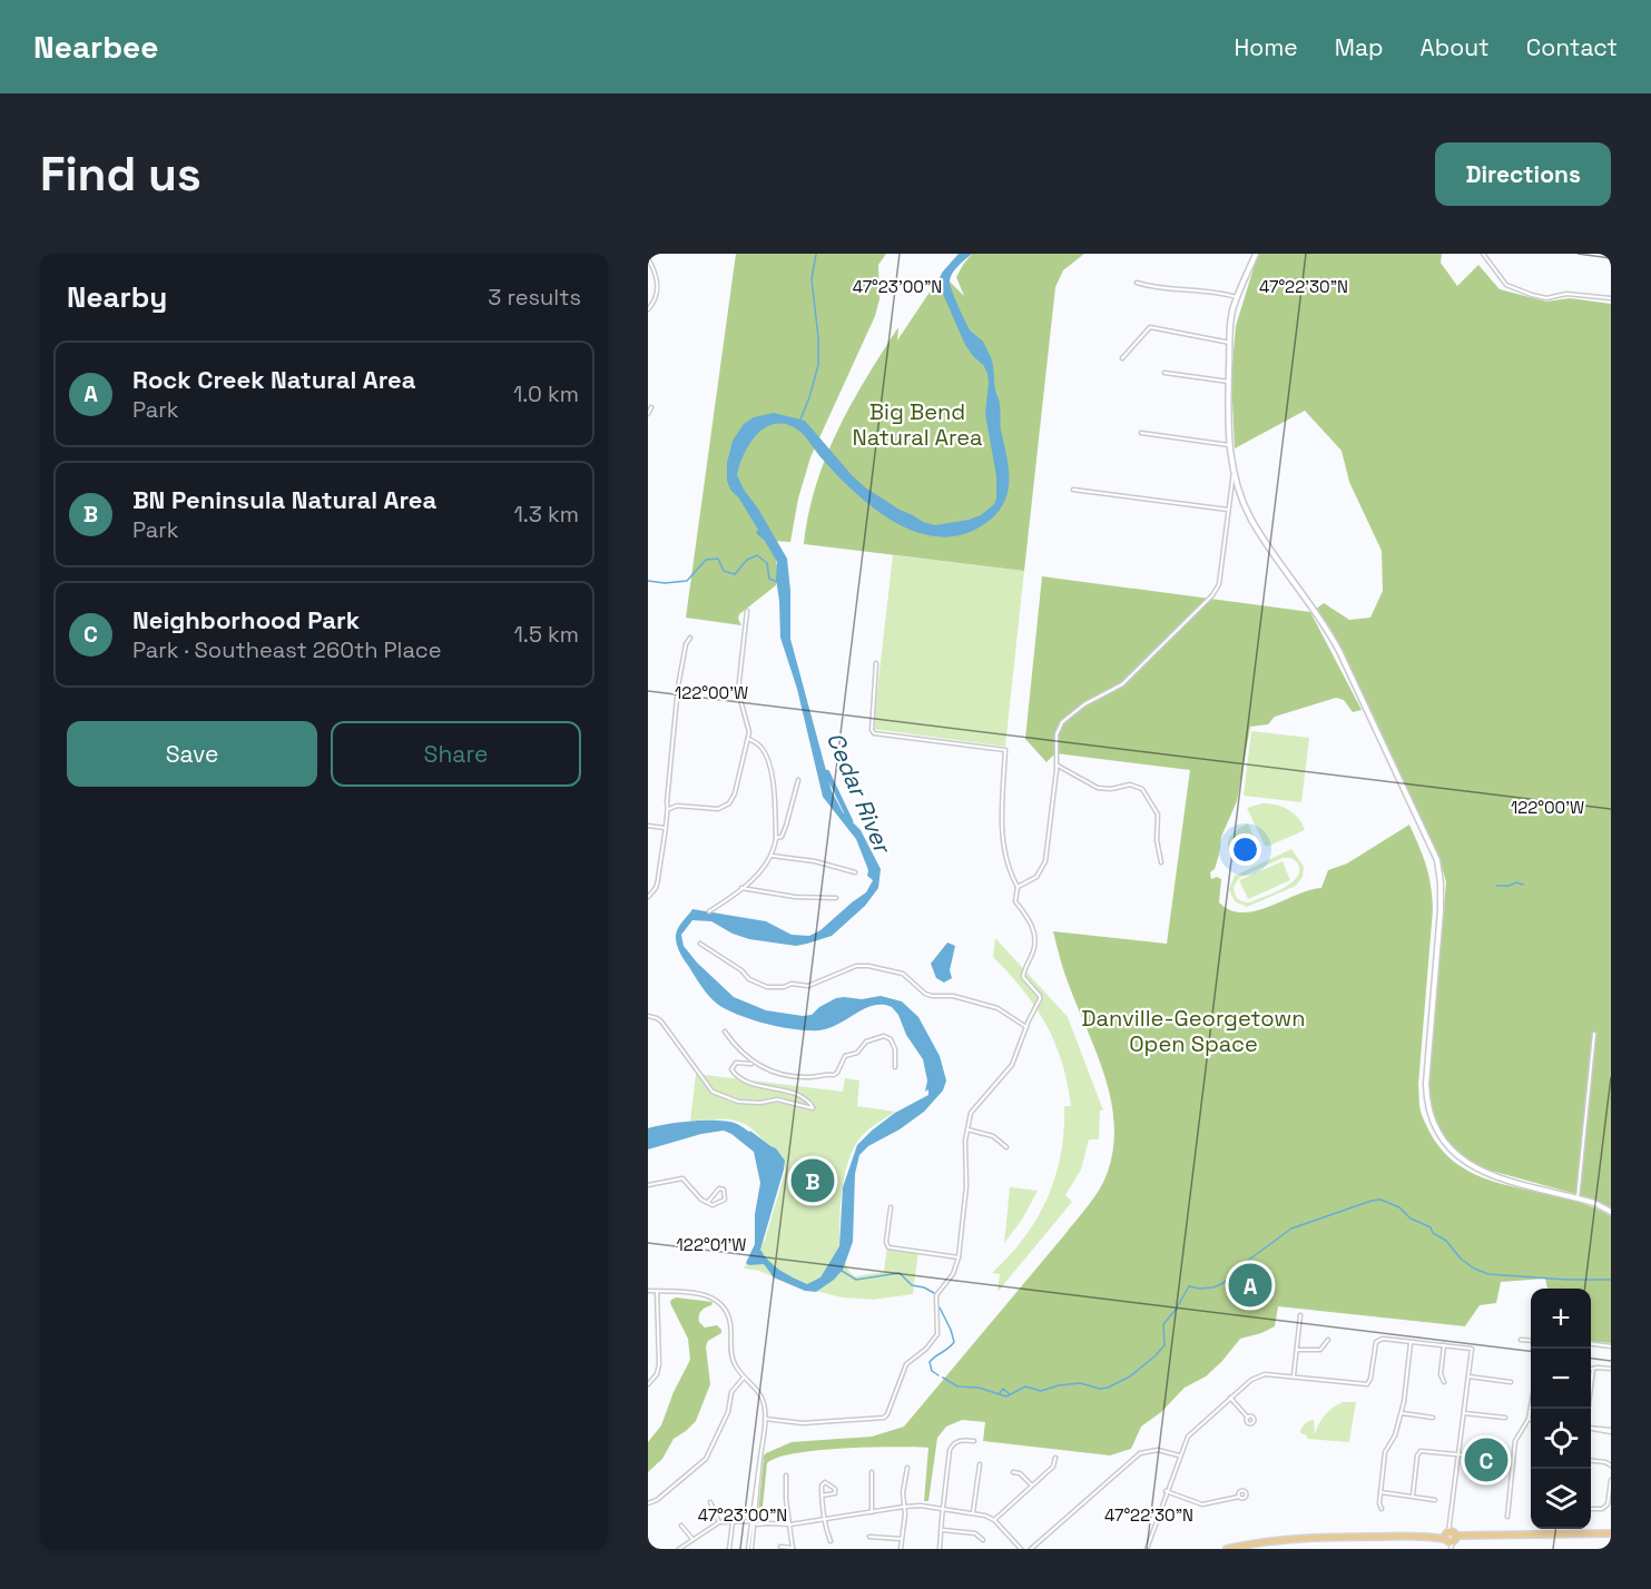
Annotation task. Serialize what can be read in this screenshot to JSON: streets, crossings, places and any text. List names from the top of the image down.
{
  "water": ["Cedar River"],
  "parks": ["Big Bend Natural Area", "Danville-Georgetown Open Space"],
  "page": {
    "header": "Nearbee",
    "nav": [
      "Home",
      "Map",
      "About",
      "Contact"
    ],
    "buttons": [
      "Directions",
      ["Save", "Share"]
    ],
    "title": "Find us",
    "heading": ["Nearby", "3 results"],
    "list": [
      {
        "mark": "A",
        "name": "Rock Creek Natural Area",
        "note": "Park",
        "value": "1.0 km"
      },
      {
        "mark": "B",
        "name": "BN Peninsula Natural Area",
        "note": "Park",
        "value": "1.3 km"
      },
      {
        "mark": "C",
        "name": "Neighborhood Park",
        "note": "Park · Southeast 260th Place",
        "value": "1.5 km"
      }
    ],
    "pins": ["B", "A", "C"],
    "map_buttons": ["+", "−"]
  },
  "coordinates": [
    "47°23'00\"N",
    "47°22'30\"N",
    "122°00'W",
    "122°01'W"
  ]
}
